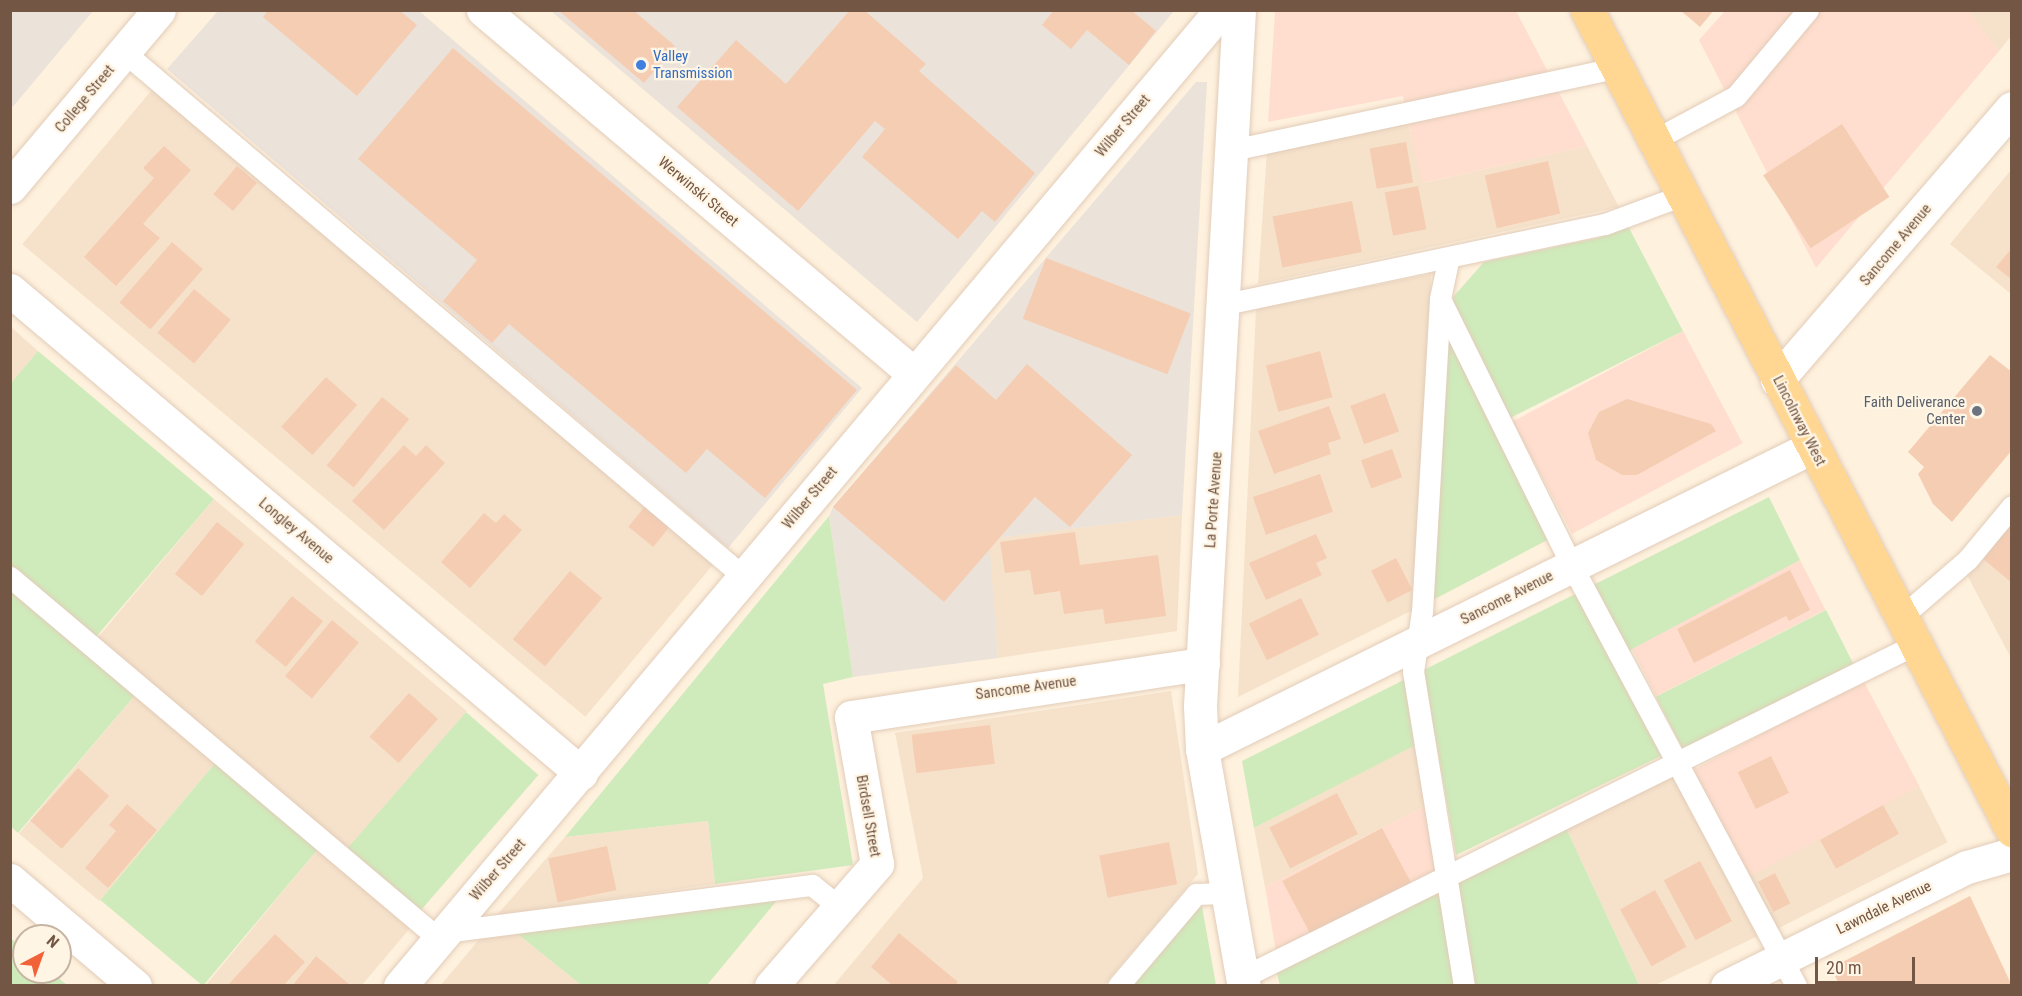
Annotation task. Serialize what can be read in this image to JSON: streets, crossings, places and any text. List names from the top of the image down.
{
  "streets": {
    "main road": ["Lincolnway West"],
    "street": [
      "College Street",
      "Wilber Street",
      "Werwinski Street",
      "Sancome Avenue",
      "La Porte Avenue",
      "Longley Avenue",
      "Birdsell Street",
      "Lawndale Avenue"
    ]
  },
  "crossings": [
    ["Wilber Street", "Werwinski Street"],
    ["Wilber Street", "Longley Avenue"],
    ["Sancome Avenue", "Lincolnway West"],
    ["Sancome Avenue", "La Porte Avenue"],
    ["Sancome Avenue", "Birdsell Street"]
  ],
  "places": ["Valley Transmission", "Faith Deliverance Center"],
  "scale_bar": "20 m",
  "north": "top right"
}
